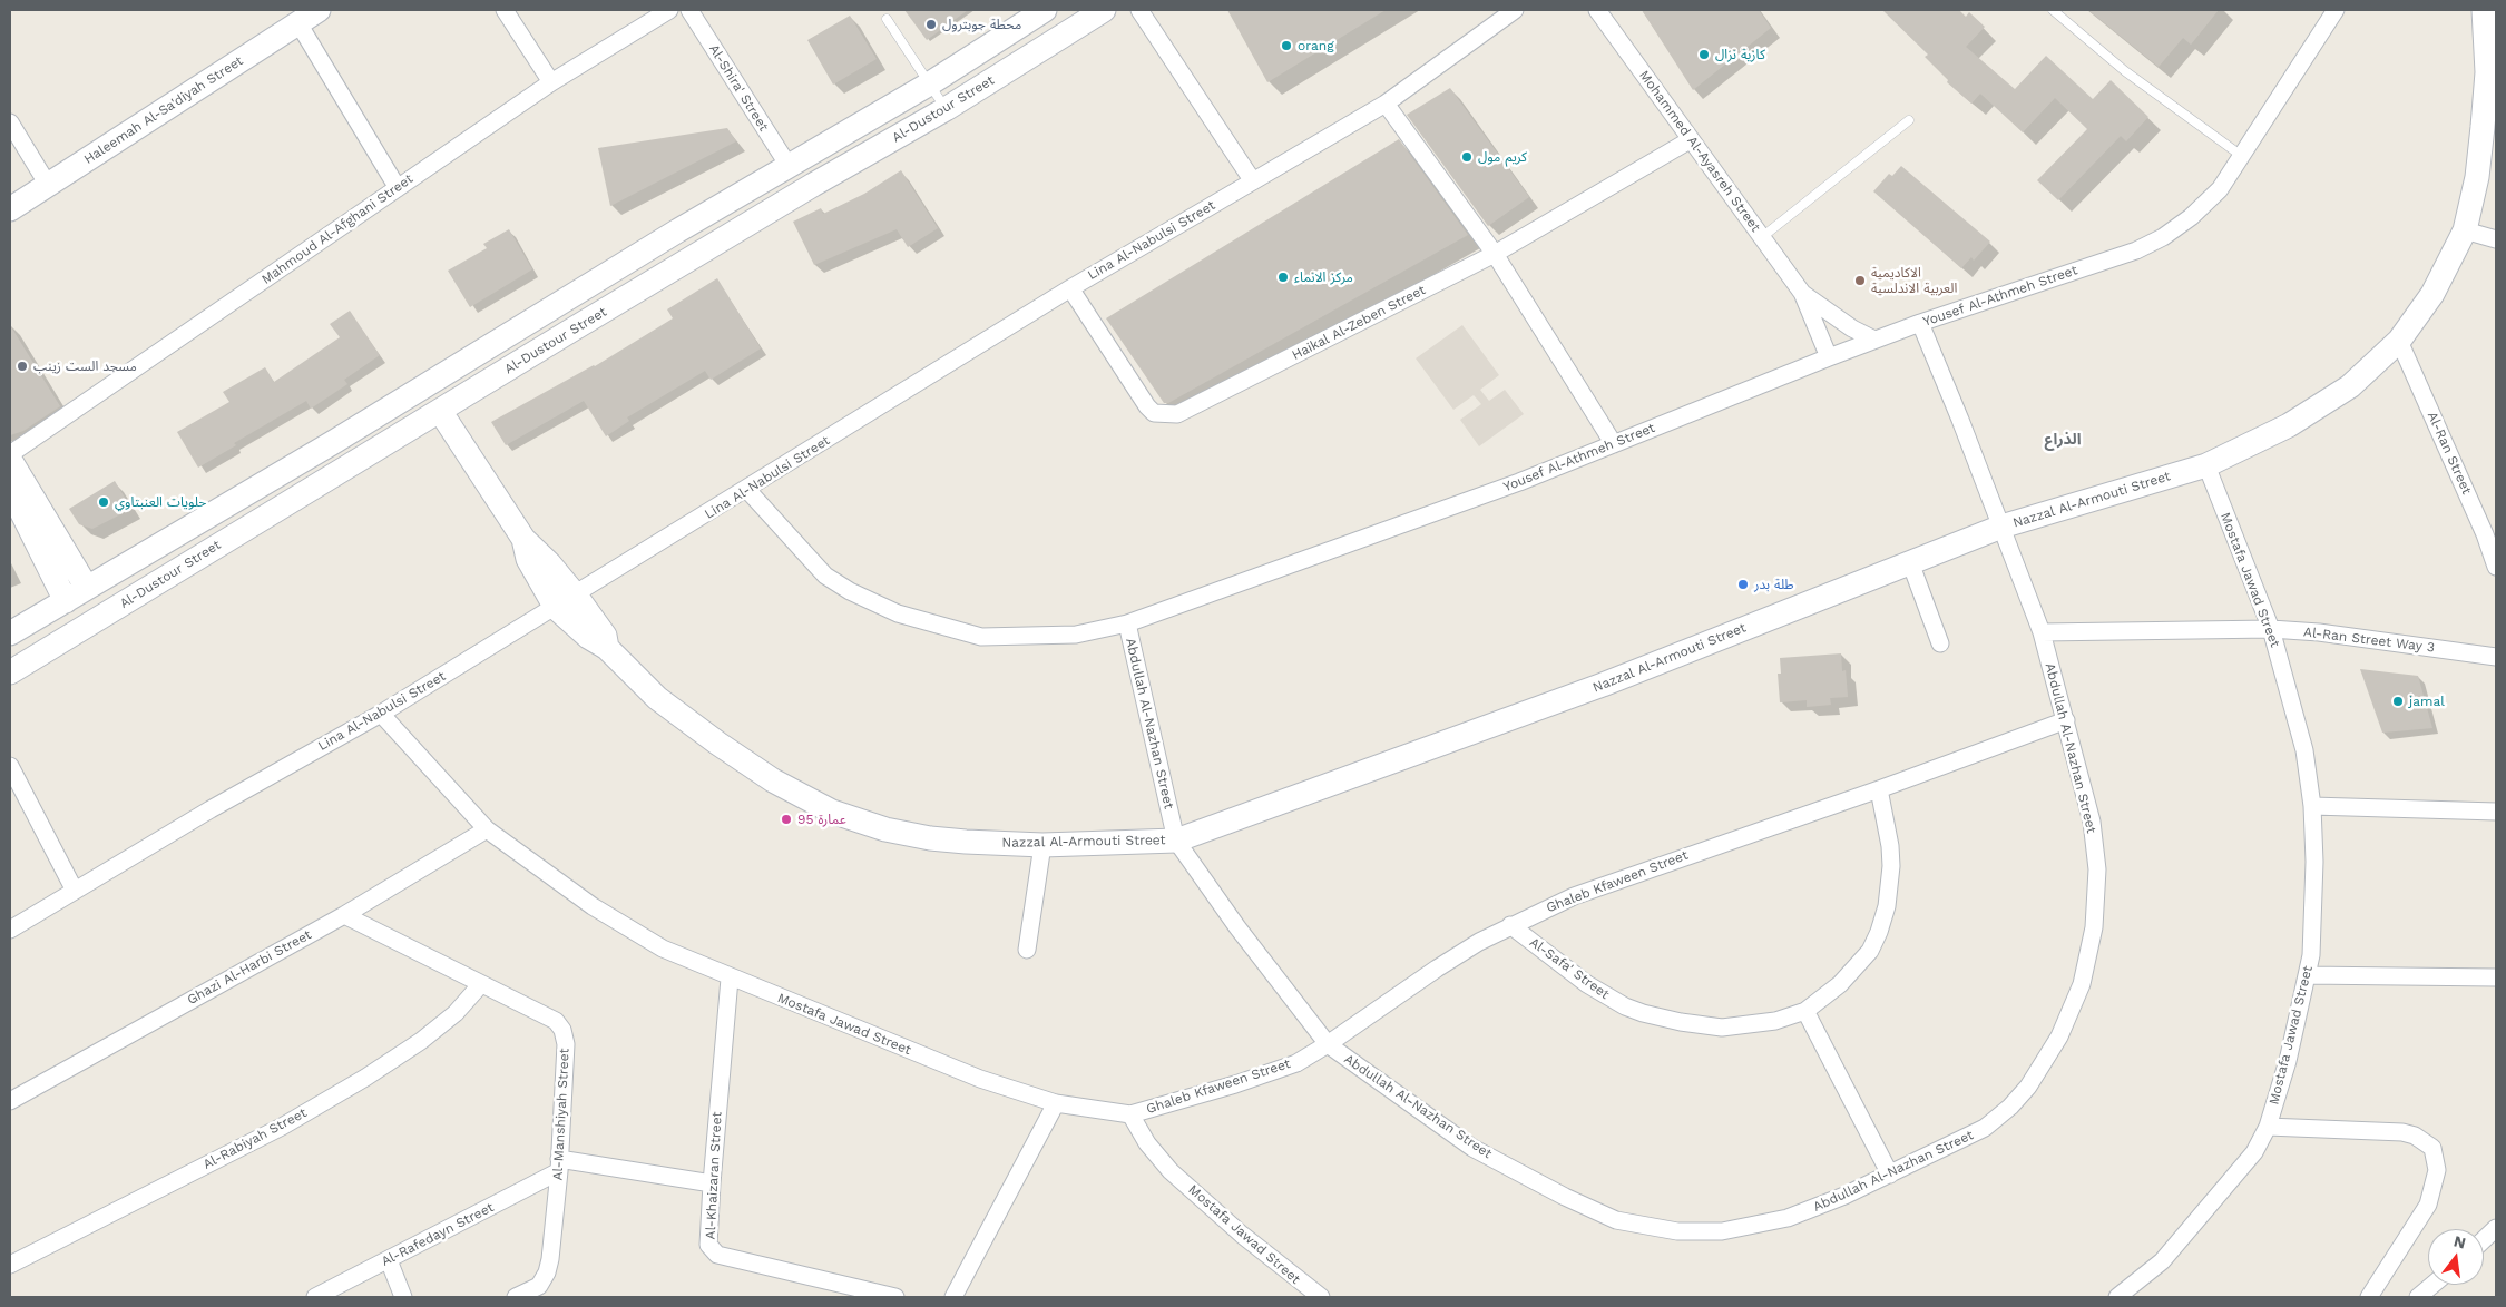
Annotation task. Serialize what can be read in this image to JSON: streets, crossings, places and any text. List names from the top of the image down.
{
  "streets": {
    "street": [
      "Al-Shira' Street",
      "Al-Dustour Street",
      "Haleemah Al-Sa'diyah Street",
      "Mohammed Al-Ayasreh Street",
      "Mahmoud Al-Afghani Street",
      "Lina Al-Nabulsi Street",
      "Yousef Al-Athmeh Street",
      "Haikal Al-Zeben Street",
      "Al-Ran Street",
      "Nazzal Al-Armouti Street",
      "Mostafa Jawad Street",
      "Al-Ran Street Way 3",
      "Abdullah Al-Nazhan Street",
      "Ghaleb Kfaween Street",
      "Ghazi Al-Harbi Street",
      "Al-Safa' Street",
      "Al-Manshiyah Street",
      "Al-Rabiyah Street",
      "Al-Khaizaran Street",
      "Al-Rafedayn Street"
    ]
  },
  "crossings": [
    ["Al-Shira' Street", "Al-Dustour Street"],
    ["Al-Dustour Street", "Nazzal Al-Armouti Street"],
    ["Mohammed Al-Ayasreh Street", "Yousef Al-Athmeh Street"],
    ["Mohammed Al-Ayasreh Street", "Haikal Al-Zeben Street"],
    ["Lina Al-Nabulsi Street", "Yousef Al-Athmeh Street"],
    ["Lina Al-Nabulsi Street", "Haikal Al-Zeben Street"],
    ["Lina Al-Nabulsi Street", "Nazzal Al-Armouti Street"],
    ["Lina Al-Nabulsi Street", "Mostafa Jawad Street"],
    ["Yousef Al-Athmeh Street", "Abdullah Al-Nazhan Street"],
    ["Al-Ran Street", "Nazzal Al-Armouti Street"],
    ["Nazzal Al-Armouti Street", "Mostafa Jawad Street"],
    ["Nazzal Al-Armouti Street", "Abdullah Al-Nazhan Street"],
    ["Mostafa Jawad Street", "Al-Ran Street Way 3"],
    ["Mostafa Jawad Street", "Ghaleb Kfaween Street"],
    ["Mostafa Jawad Street", "Ghazi Al-Harbi Street"],
    ["Mostafa Jawad Street", "Al-Khaizaran Street"],
    ["Al-Ran Street Way 3", "Abdullah Al-Nazhan Street"],
    ["Abdullah Al-Nazhan Street", "Ghaleb Kfaween Street"],
    ["Ghaleb Kfaween Street", "Al-Safa' Street"],
    ["Ghazi Al-Harbi Street", "Al-Manshiyah Street"],
    ["Al-Manshiyah Street", "Al-Rabiyah Street"],
    ["Al-Manshiyah Street", "Al-Rafedayn Street"]
  ],
  "districts": ["الذراع"],
  "places": [
    "محطة جوبترول",
    "orang",
    "كازية نزال",
    "كريم مول",
    "مركز الانماء",
    "الاكاديمية العربية الاندلسية",
    "مسجد الست زينب",
    "حلويات العنبتاوي",
    "طلة بدر",
    "jamal",
    "عمارة 95"
  ],
  "north": "top"
}
